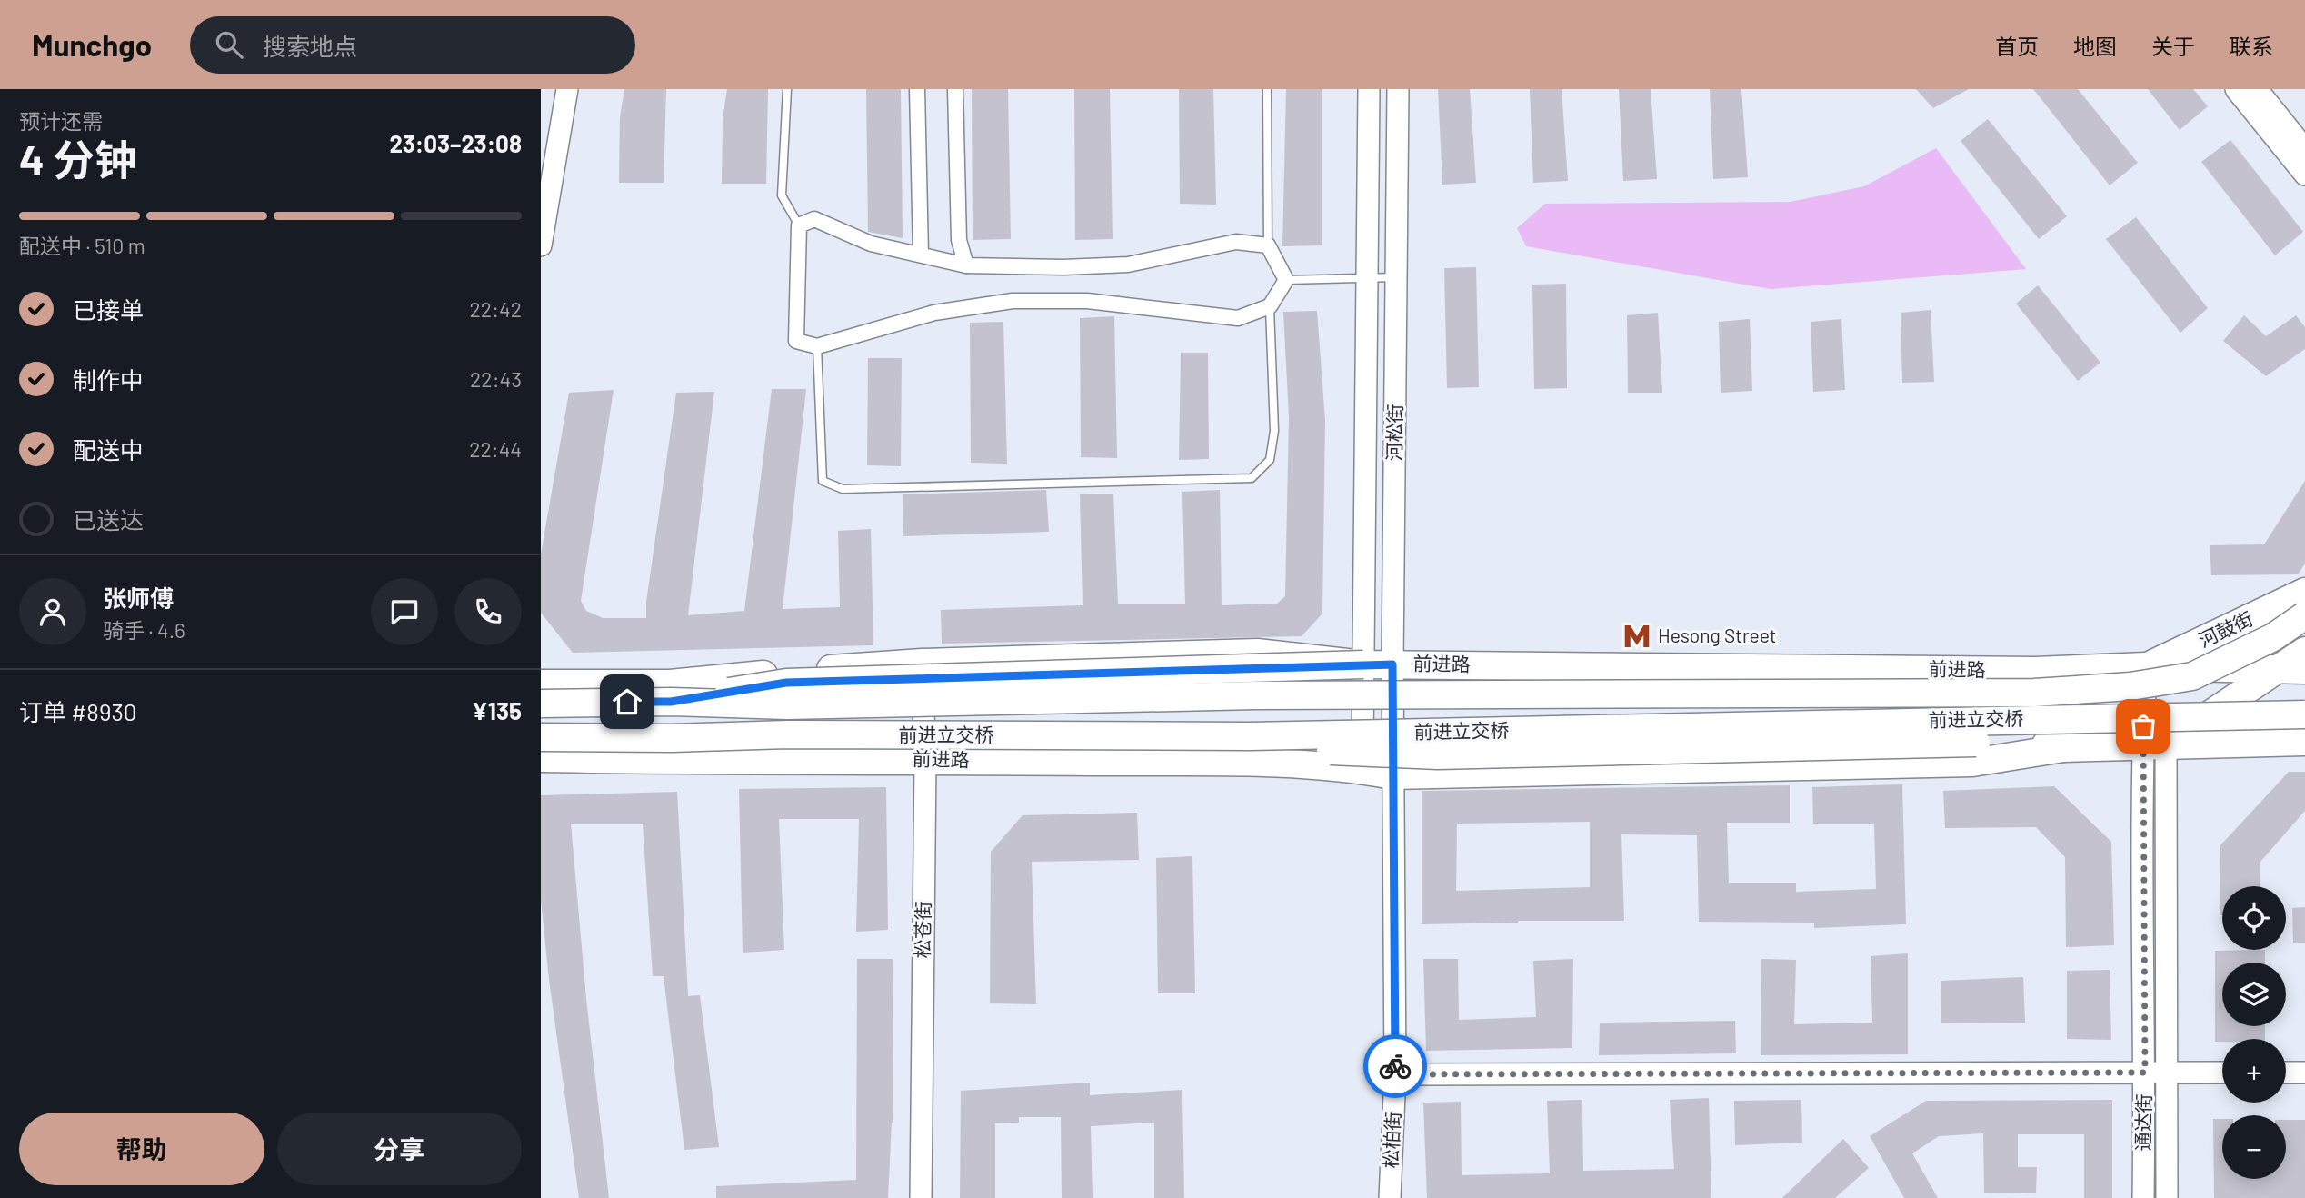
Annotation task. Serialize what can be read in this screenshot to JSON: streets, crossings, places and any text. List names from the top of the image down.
{
  "streets": {
    "highway": ["河鼓街", "前进路", "前进立交桥"],
    "main road": [
      "河松街",
      "松苍街",
      "通达街",
      "松柏街"
    ]
  },
  "crossings": [
    ["河松街", "前进路"],
    ["河松街", "松柏街"],
    ["河鼓街", "前进路"],
    ["河鼓街", "通达街"],
    ["前进路", "前进立交桥"],
    ["前进路", "松苍街"],
    ["前进路", "通达街"],
    ["前进路", "松柏街"]
  ],
  "places": {
    "metro station": ["Hesong Street"]
  },
  "page": {
    "header": "Munchgo",
    "search": "搜索地点",
    "nav": [
      "首页",
      "地图",
      "关于",
      "联系"
    ],
    "heading": ["4 分钟", "预计还需", "23:03–23:08"],
    "panel": [
      "张师傅",
      "骑手 · 4.6",
      "订单 #8930",
      "¥135"
    ],
    "bar": "配送中 · 510 m",
    "list": [
      ["已接单", "22:42"],
      ["制作中", "22:43"],
      ["配送中", "22:44"],
      "已送达"
    ],
    "map_buttons": ["+", "−"],
    "buttons": ["帮助", "分享"]
  }
}
